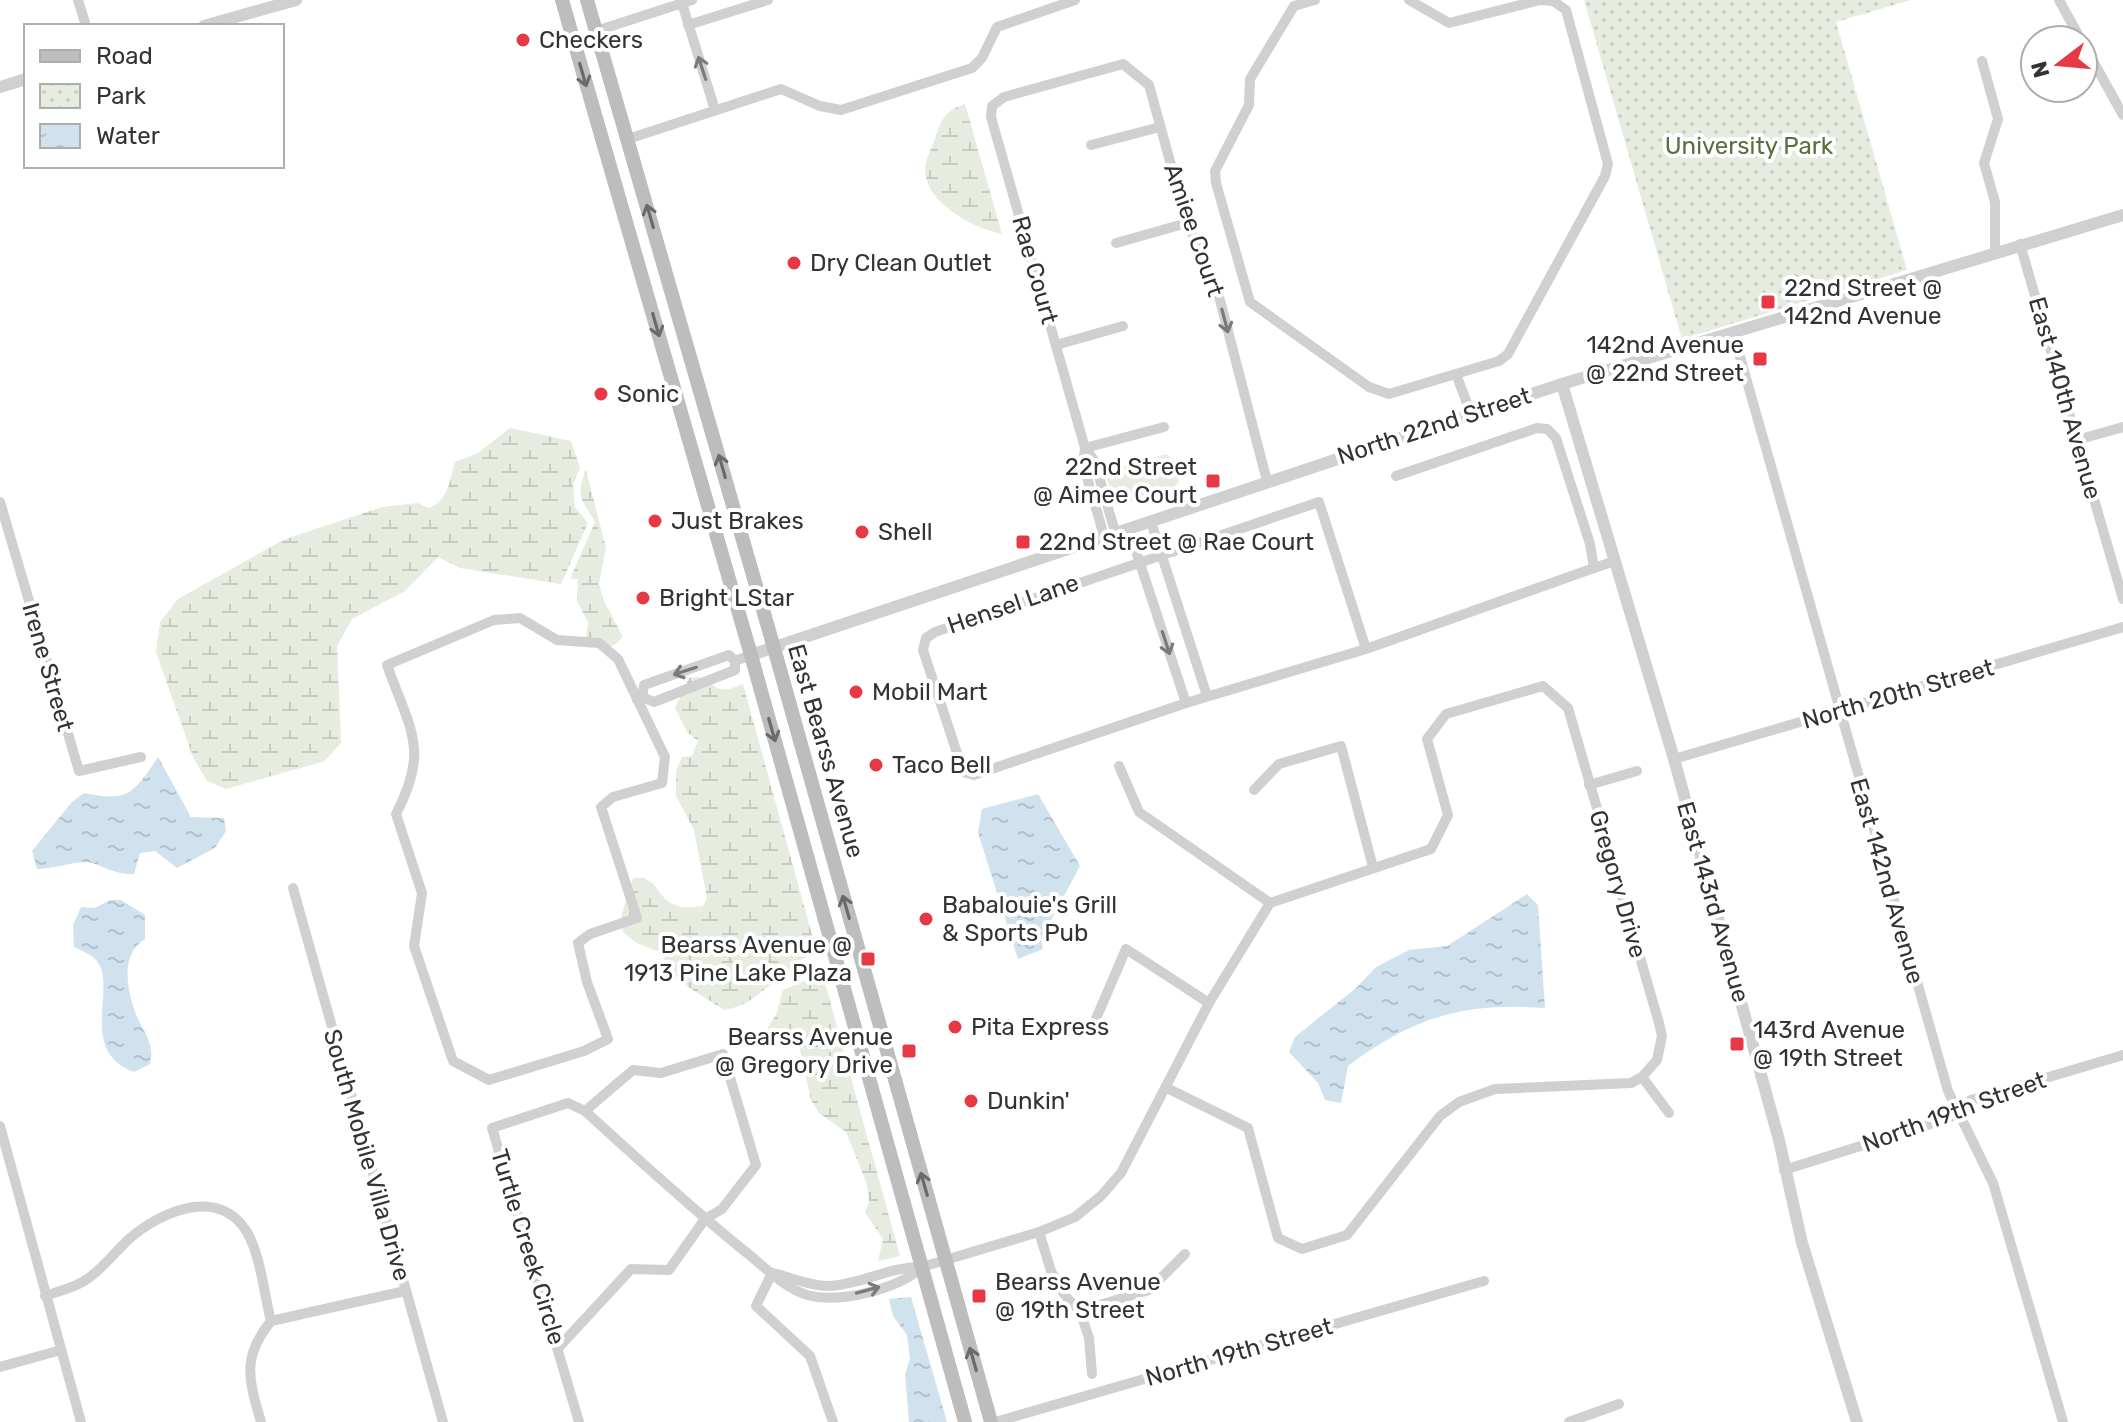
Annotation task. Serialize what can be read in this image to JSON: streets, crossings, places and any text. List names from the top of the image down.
{
  "streets": {
    "main road": ["East Bearss Avenue"],
    "street": [
      "Amiee Court",
      "Rae Court",
      "East 140th Avenue",
      "North 22nd Street",
      "Hensel Lane",
      "Irene Street",
      "North 20th Street",
      "East 142nd Avenue",
      "Gregory Drive",
      "East 143rd Avenue",
      "North 19th Street",
      "South Mobile Villa Drive",
      "Turtle Creek Circle"
    ]
  },
  "crossings": [
    ["Amiee Court", "Rae Court"],
    ["Amiee Court", "North 22nd Street"],
    ["Rae Court", "North 22nd Street"],
    ["Rae Court", "Hensel Lane"],
    ["East 140th Avenue", "North 22nd Street"],
    ["North 22nd Street", "East Bearss Avenue"],
    ["North 22nd Street", "East 142nd Avenue"],
    ["North 22nd Street", "East 143rd Avenue"],
    ["Hensel Lane", "East 143rd Avenue"],
    ["North 20th Street", "East 142nd Avenue"],
    ["North 20th Street", "East 143rd Avenue"],
    ["East Bearss Avenue", "North 19th Street"],
    ["East 142nd Avenue", "North 19th Street"],
    ["East 143rd Avenue", "North 19th Street"]
  ],
  "one_way": ["Amiee Court"],
  "parks": ["University Park"],
  "places": {
    "other": [
      "Checkers",
      "Dry Clean Outlet",
      "Sonic",
      "Just Brakes",
      "Shell",
      "Bright LStar",
      "Mobil Mart",
      "Taco Bell",
      "Babalouie's Grill & Sports Pub",
      "Pita Express",
      "Dunkin'"
    ],
    "transit": [
      "22nd Street @ 142nd Avenue",
      "142nd Avenue @ 22nd Street",
      "22nd Street @ Aimee Court",
      "22nd Street @ Rae Court",
      "Bearss Avenue @ 1913 Pine Lake Plaza",
      "143rd Avenue @ 19th Street",
      "Bearss Avenue @ Gregory Drive",
      "Bearss Avenue @ 19th Street"
    ]
  },
  "legend": ["Road", "Park", "Water"],
  "north": "left"
}
